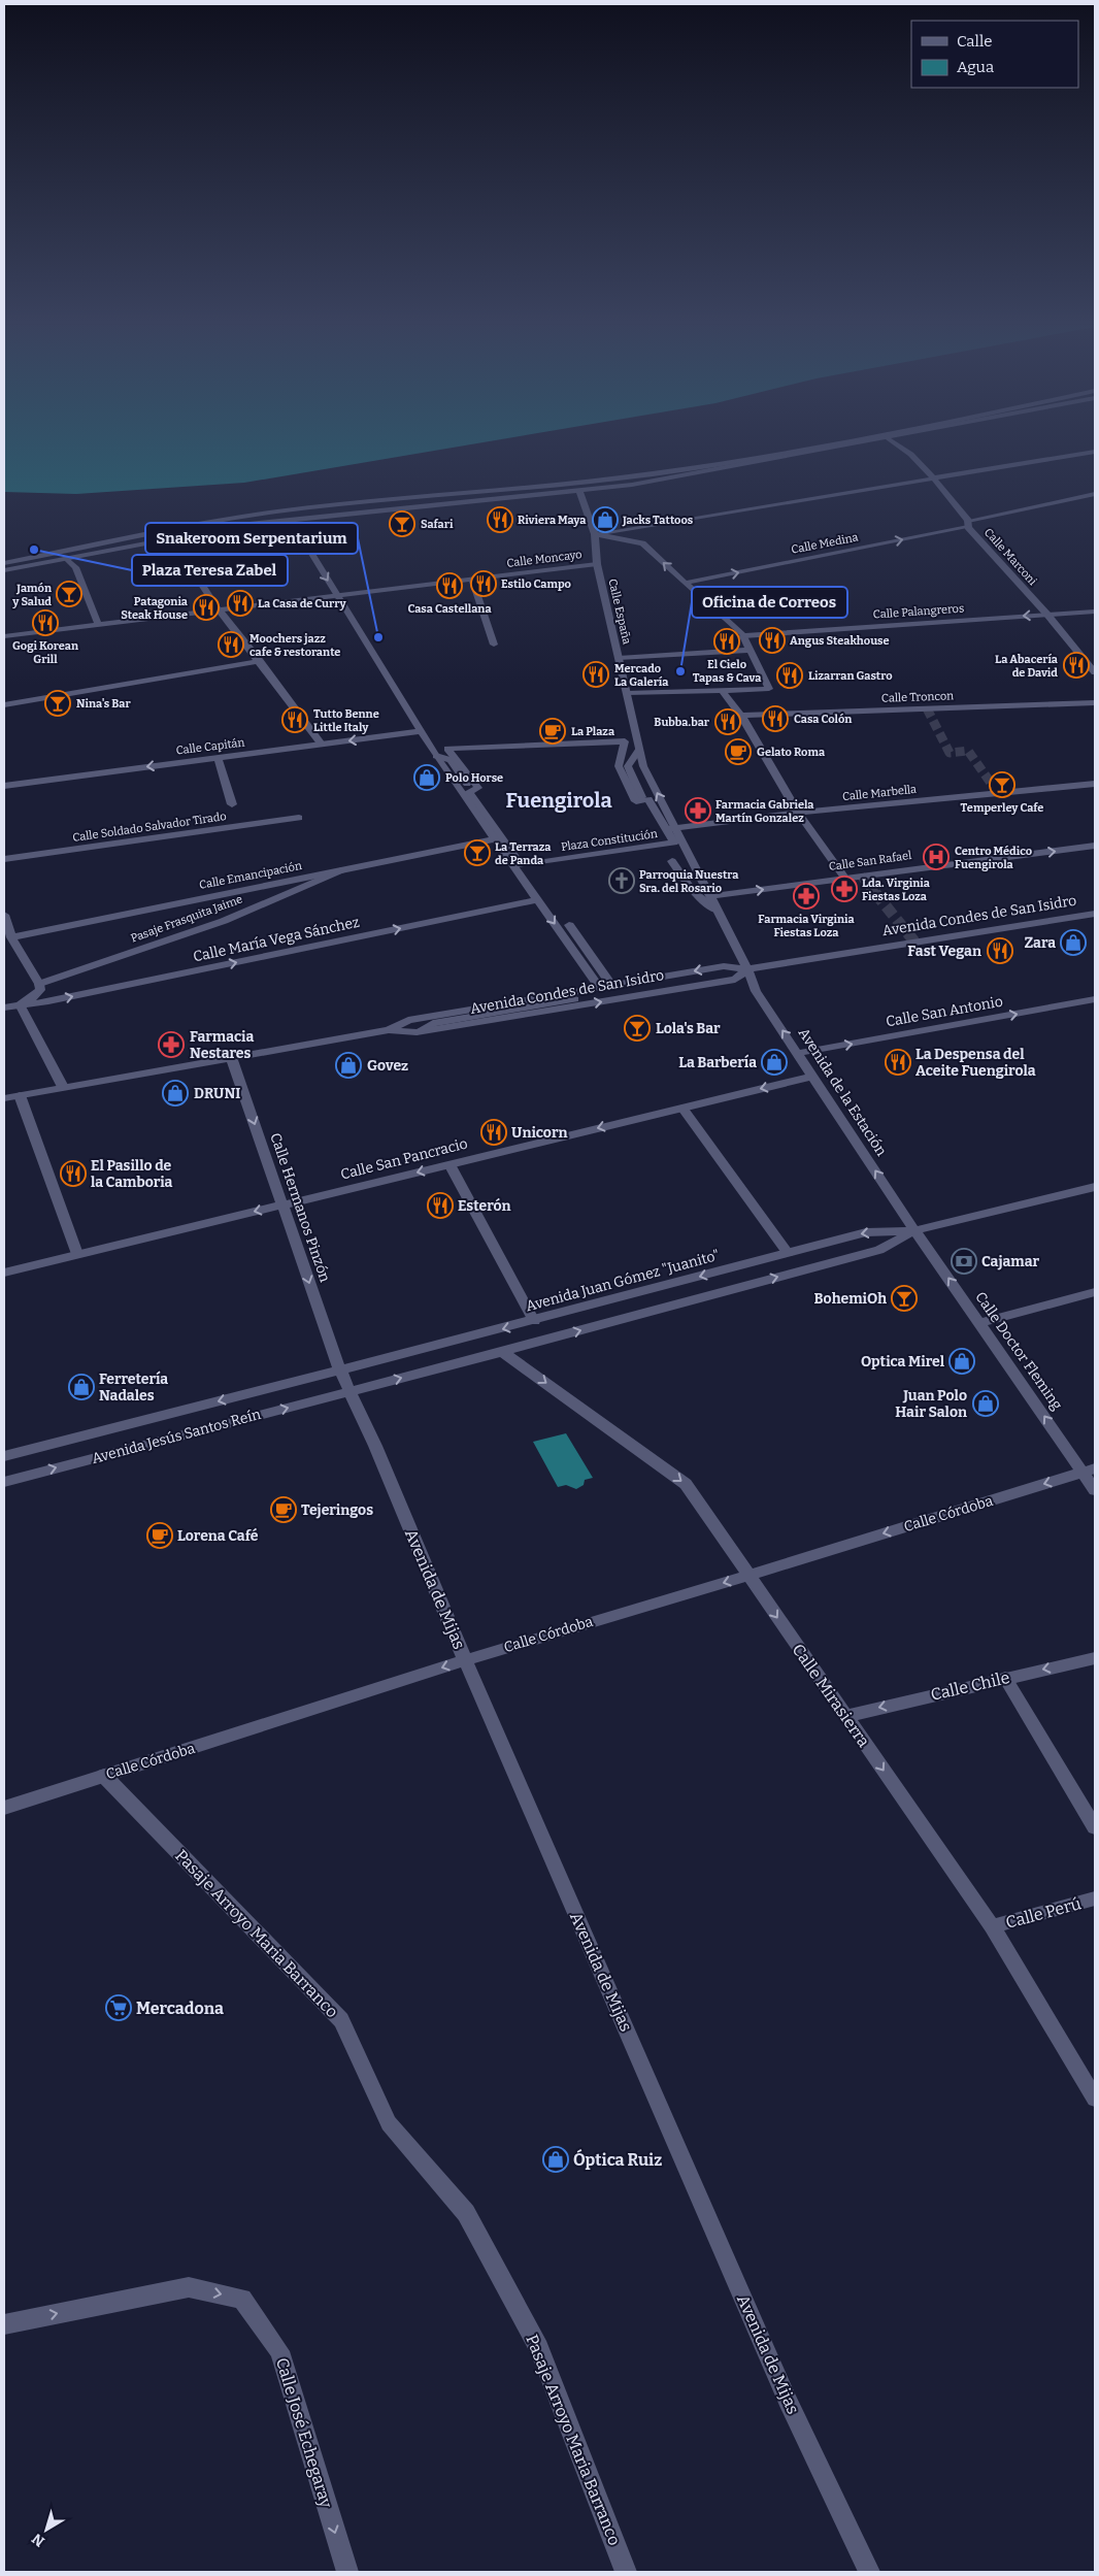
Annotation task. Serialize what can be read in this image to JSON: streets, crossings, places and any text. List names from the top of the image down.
{
  "streets": {
    "street": [
      "Calle Medina",
      "Calle Marconi",
      "Calle Moncayo",
      "Calle España",
      "Calle Palangreros",
      "Calle Troncon",
      "Calle Capitán",
      "Calle Marbella",
      "Calle Soldado Salvador Tirado",
      "Plaza Constitución",
      "Calle San Rafael",
      "Calle Emancipación",
      "Avenida Condes de San Isidro",
      "Pasaje Frasquita Jaime",
      "Calle María Vega Sánchez",
      "Calle San Antonio",
      "Avenida de la Estación",
      "Calle San Pancracio",
      "Calle Hermanos Pinzón",
      "Avenida Juan Gómez \"Juanito\"",
      "Calle Doctor Fleming",
      "Avenida Jesús Santos Reín",
      "Calle Córdoba",
      "Avenida de Mijas",
      "Calle Chile",
      "Calle Mirasierra",
      "Calle Perú",
      "Pasaje Arroyo Maria Barranco",
      "Calle José Echegaray"
    ]
  },
  "crossings": [
    ["Calle Medina", "Calle Marconi"],
    ["Calle Marconi", "Calle Palangreros"],
    ["Calle Moncayo", "Calle España"],
    ["Calle España", "Calle Marbella"],
    ["Calle España", "Plaza Constitución"],
    ["Calle España", "Avenida de la Estación"],
    ["Calle Marbella", "Plaza Constitución"],
    ["Calle Marbella", "Avenida de la Estación"],
    ["Plaza Constitución", "Avenida de la Estación"],
    ["Calle San Rafael", "Avenida de la Estación"],
    ["Calle Emancipación", "Pasaje Frasquita Jaime"],
    ["Avenida Condes de San Isidro", "Avenida de la Estación"],
    ["Avenida Condes de San Isidro", "Calle Hermanos Pinzón"],
    ["Calle San Antonio", "Avenida de la Estación"],
    ["Avenida de la Estación", "Calle San Pancracio"],
    ["Avenida de la Estación", "Avenida Juan Gómez \"Juanito\""],
    ["Avenida de la Estación", "Calle Doctor Fleming"],
    ["Calle San Pancracio", "Calle Hermanos Pinzón"],
    ["Calle Hermanos Pinzón", "Avenida Juan Gómez \"Juanito\""],
    ["Calle Hermanos Pinzón", "Avenida Jesús Santos Reín"],
    ["Calle Hermanos Pinzón", "Avenida de Mijas"],
    ["Avenida Juan Gómez \"Juanito\"", "Calle Doctor Fleming"],
    ["Avenida Juan Gómez \"Juanito\"", "Avenida Jesús Santos Reín"],
    ["Avenida Juan Gómez \"Juanito\"", "Avenida de Mijas"],
    ["Avenida Juan Gómez \"Juanito\"", "Calle Mirasierra"],
    ["Calle Doctor Fleming", "Calle Córdoba"],
    ["Avenida Jesús Santos Reín", "Avenida de Mijas"],
    ["Calle Córdoba", "Avenida de Mijas"],
    ["Calle Córdoba", "Calle Mirasierra"],
    ["Calle Córdoba", "Pasaje Arroyo Maria Barranco"],
    ["Calle Chile", "Calle Mirasierra"],
    ["Calle Mirasierra", "Calle Perú"]
  ],
  "one_way": [
    "Calle Palangreros",
    "Calle San Rafael",
    "Calle María Vega Sánchez",
    "Calle San Antonio",
    "Avenida de la Estación",
    "Calle San Pancracio",
    "Calle Hermanos Pinzón",
    "Calle Doctor Fleming",
    "Calle Córdoba",
    "Calle Chile",
    "Calle Mirasierra"
  ],
  "districts": ["Fuengirola"],
  "places": {
    "restaurant": [
      "Riviera Maya",
      "Estilo Campo",
      "Casa Castellana",
      "La Casa de Curry",
      "Patagonia Steak House",
      "Gogi Korean Grill",
      "Angus Steakhouse",
      "El Cielo Tapas & Cava",
      "Moochers jazz cafe & restorante",
      "La Abacería de David",
      "Mercado La Galería",
      "Lizarran Gastro",
      "Casa Colón",
      "Tutto Benne Little Italy",
      "Bubba.bar",
      "Fast Vegan",
      "La Despensa del Aceite Fuengirola",
      "Unicorn",
      "El Pasillo de la Camboria",
      "Esterón"
    ],
    "shop": [
      "Jacks Tattoos",
      "Polo Horse",
      "Zara",
      "La Barbería",
      "Govez",
      "DRUNI",
      "Optica Mirel",
      "Ferretería Nadales",
      "Juan Polo Hair Salon",
      "Óptica Ruiz"
    ],
    "bar": [
      "Safari",
      "Jamón y Salud",
      "Nina's Bar",
      "Temperley Cafe",
      "La Terraza de Panda",
      "Lola's Bar",
      "BohemiOh"
    ],
    "other": ["Plaza Teresa Zabel", "Snakeroom Serpentarium", "Oficina de Correos"],
    "cafe": [
      "La Plaza",
      "Gelato Roma",
      "Tejeringos",
      "Lorena Café"
    ],
    "pharmacy": [
      "Farmacia Gabriela Martín Gonzalez",
      "Lda. Virginia Fiestas Loza",
      "Farmacia Virginia Fiestas Loza",
      "Farmacia Nestares"
    ],
    "hospital": ["Centro Médico Fuengirola"],
    "church": ["Parroquia Nuestra Sra. del Rosario"],
    "bank": ["Cajamar"],
    "supermarket": ["Mercadona"]
  },
  "legend": ["Calle", "Agua"],
  "north": "bottom left"
}
